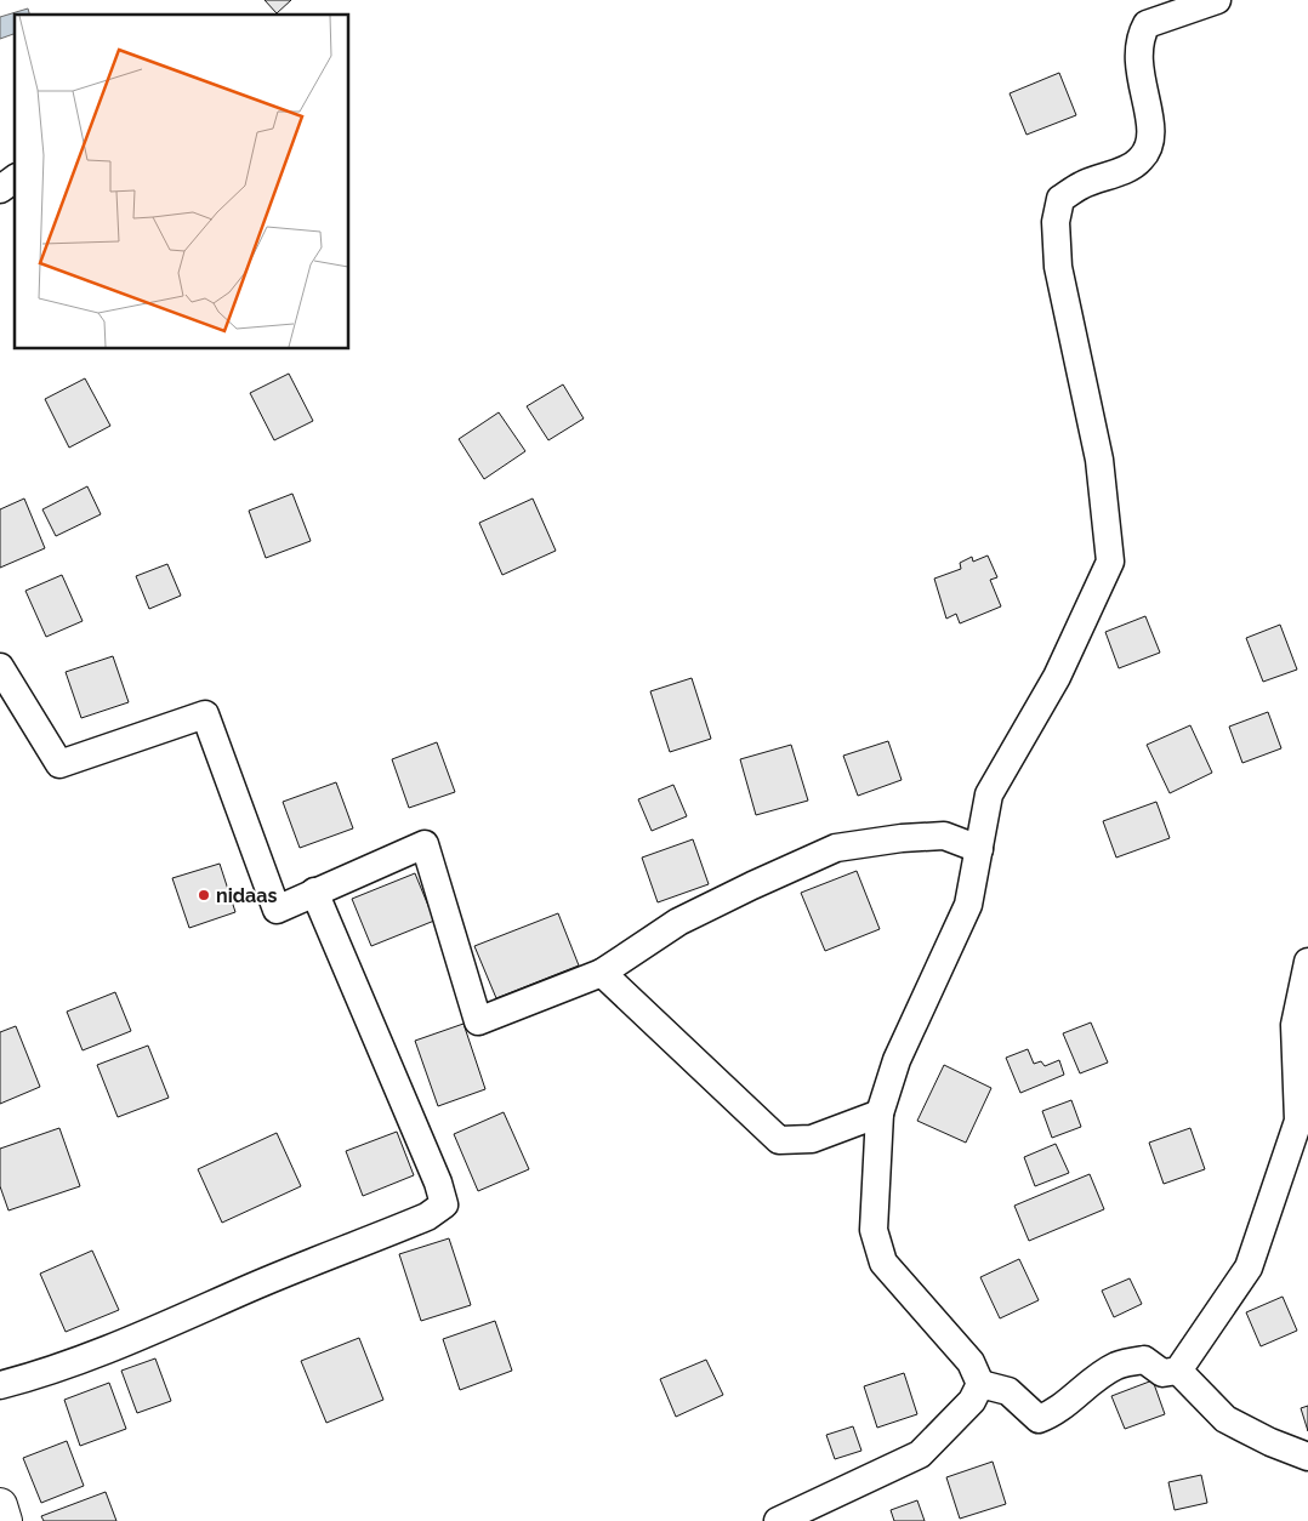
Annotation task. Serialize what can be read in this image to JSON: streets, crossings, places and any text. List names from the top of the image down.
{
  "places": ["nidaas"]
}
